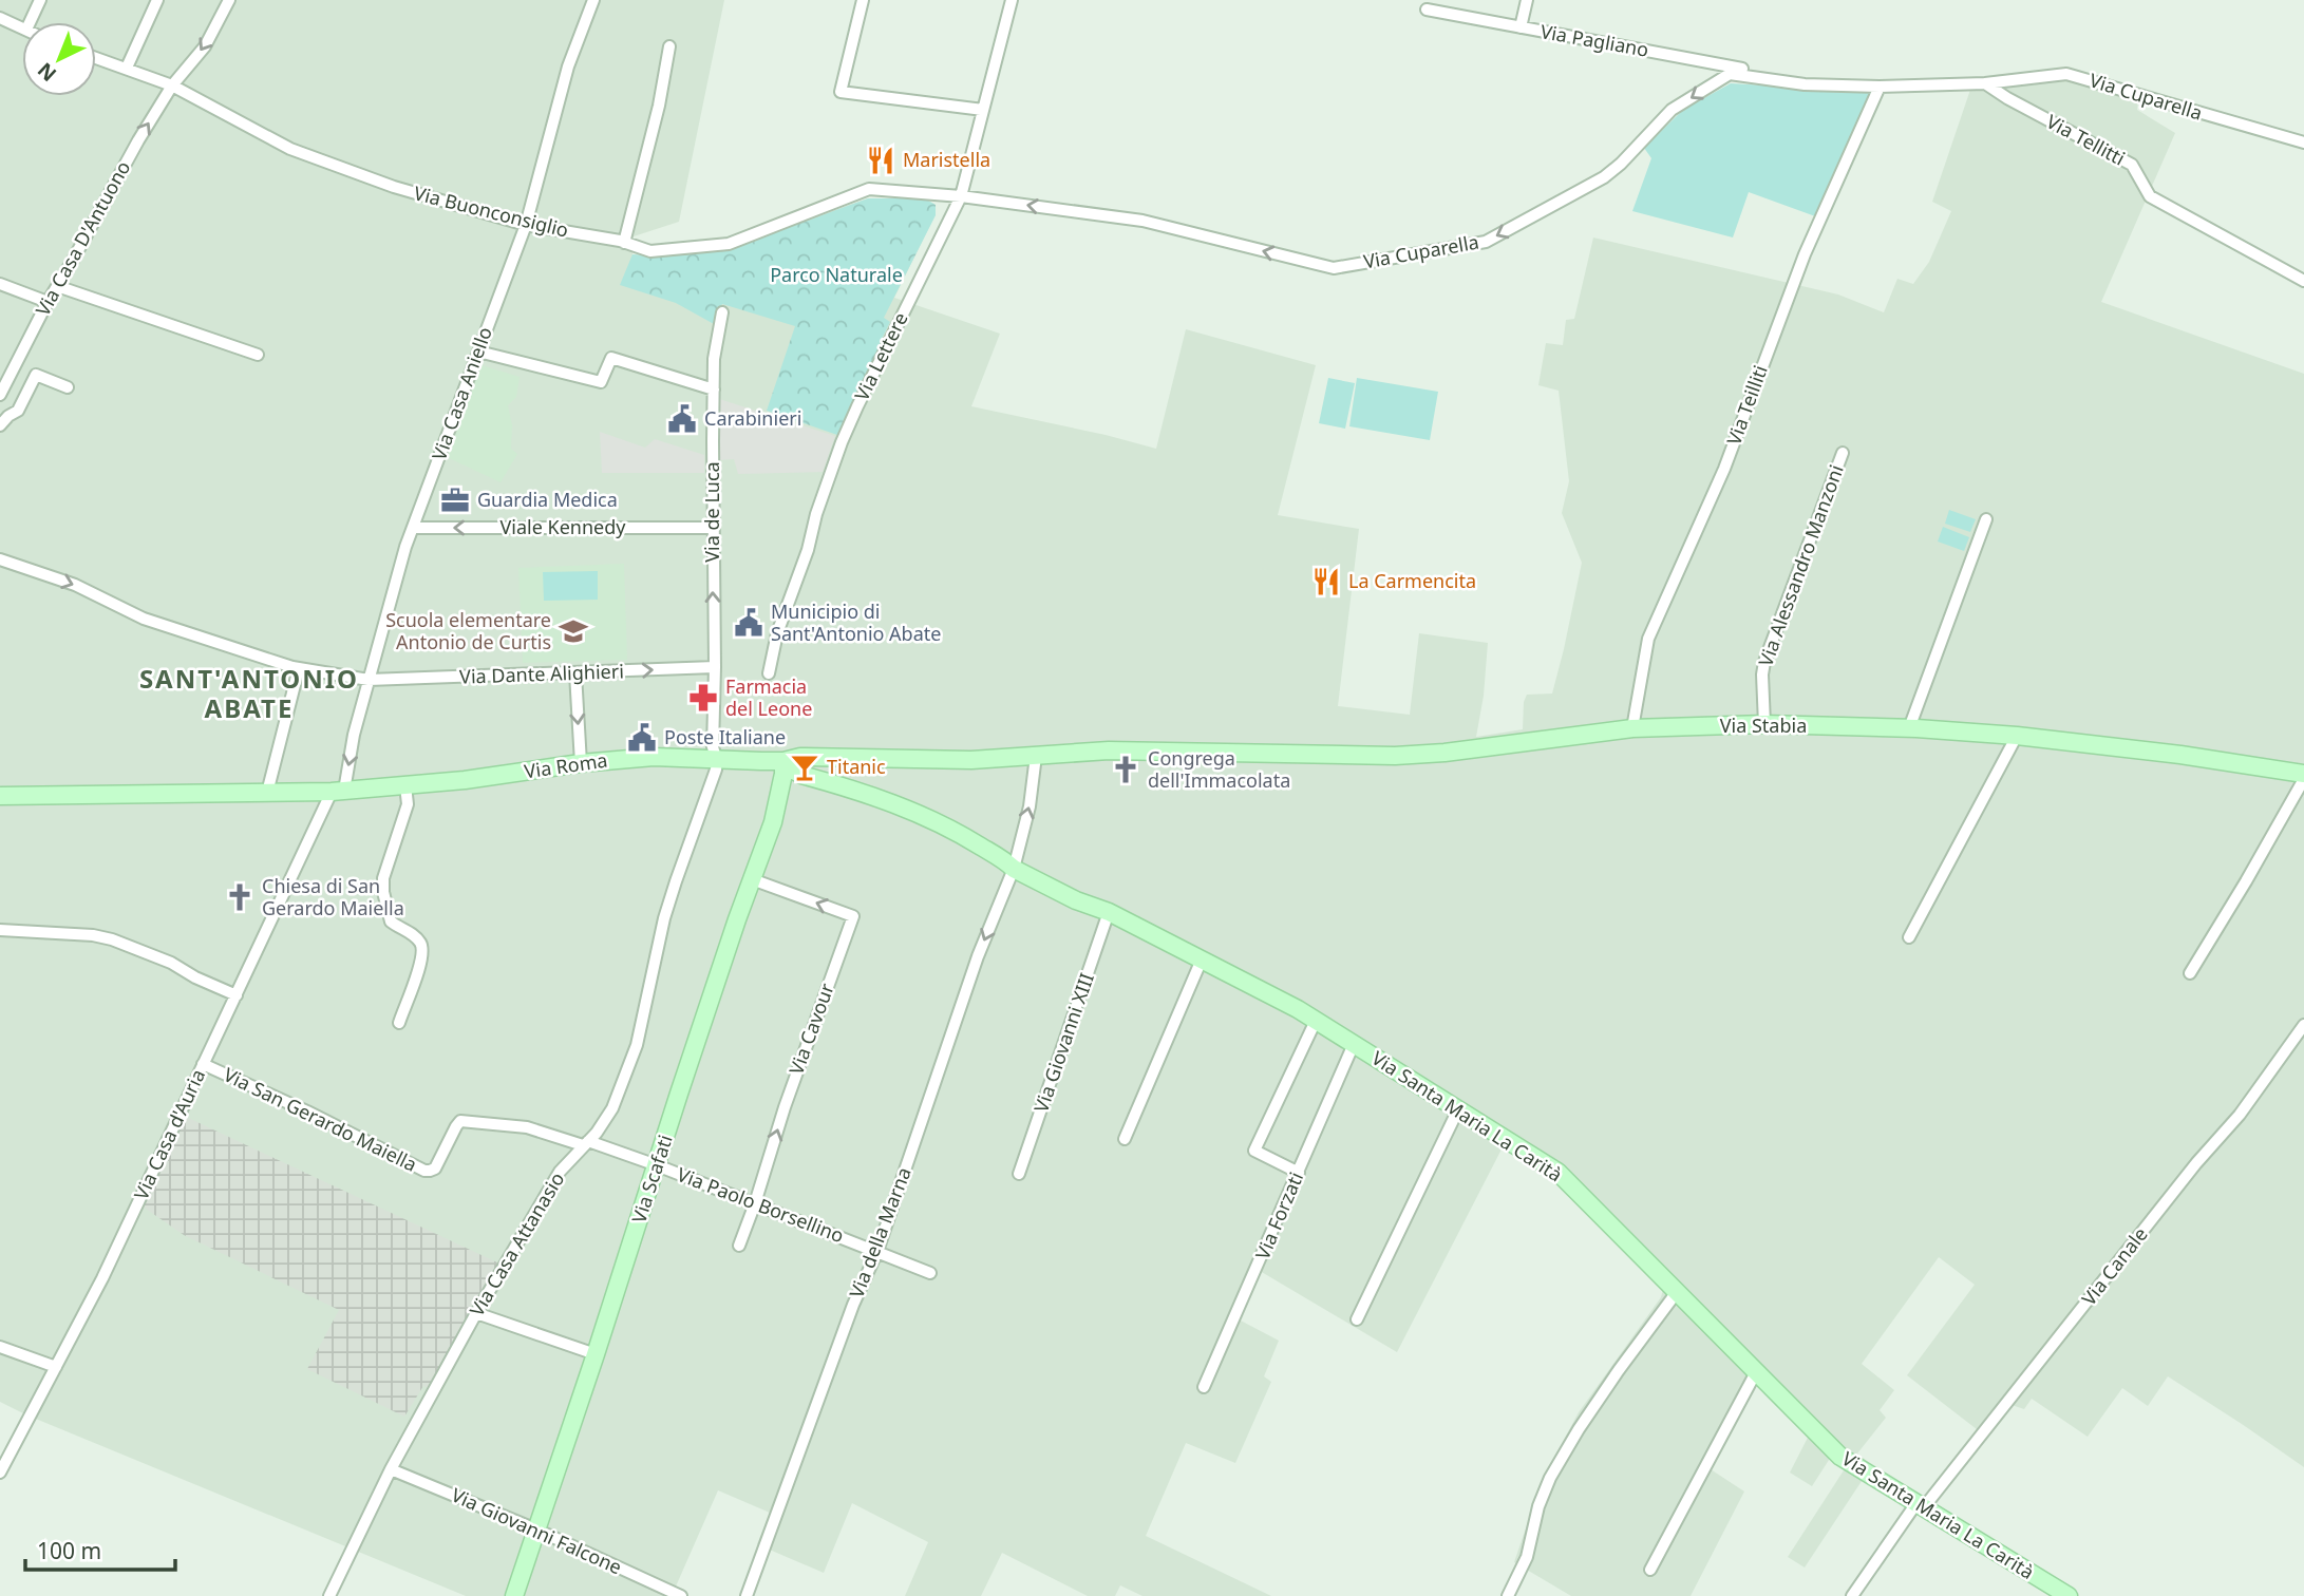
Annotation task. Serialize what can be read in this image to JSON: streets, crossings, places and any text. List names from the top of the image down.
{
  "streets": {
    "street": [
      "Via Pagliano",
      "Via Cuparella",
      "Via Tellitti",
      "Via Buonconsiglio",
      "Via Casa D'Antuono",
      "Via Lettere",
      "Via Casa Aniello",
      "Via Teilliti",
      "Via de Luca",
      "Viale Kennedy",
      "Via Alessandro Manzoni",
      "Via Dante Alighieri",
      "Via Stabia",
      "Via Roma",
      "Via Cavour",
      "Via Giovanni XIII",
      "Via Santa Maria La Carità",
      "Via San Gerardo Maiella",
      "Via Casa d'Auria",
      "Via Scafati",
      "Via Paolo Borsellino",
      "Via Forzati",
      "Via della Marna",
      "Via Casa Attanasio",
      "Via Canale",
      "Via Giovanni Falcone"
    ]
  },
  "crossings": [
    ["Via Pagliano", "Via Cuparella"],
    ["Via Cuparella", "Via Tellitti"],
    ["Via Cuparella", "Via Buonconsiglio"],
    ["Via Cuparella", "Via Lettere"],
    ["Via Cuparella", "Via Teilliti"],
    ["Via Buonconsiglio", "Via Casa D'Antuono"],
    ["Via Buonconsiglio", "Via Lettere"],
    ["Via Buonconsiglio", "Via Casa Aniello"],
    ["Via Casa Aniello", "Viale Kennedy"],
    ["Via Casa Aniello", "Via Dante Alighieri"],
    ["Via Casa Aniello", "Via Roma"],
    ["Via Casa Aniello", "Via Casa d'Auria"],
    ["Via Teilliti", "Via Stabia"],
    ["Via de Luca", "Viale Kennedy"],
    ["Via de Luca", "Via Dante Alighieri"],
    ["Via de Luca", "Via Roma"],
    ["Via de Luca", "Via Casa Attanasio"],
    ["Via Alessandro Manzoni", "Via Stabia"],
    ["Via Stabia", "Via Roma"],
    ["Via Roma", "Via Santa Maria La Carità"],
    ["Via Roma", "Via Casa d'Auria"],
    ["Via Roma", "Via Scafati"],
    ["Via Roma", "Via della Marna"],
    ["Via Roma", "Via Casa Attanasio"],
    ["Via Cavour", "Via Scafati"],
    ["Via Cavour", "Via Paolo Borsellino"],
    ["Via Giovanni XIII", "Via Santa Maria La Carità"],
    ["Via Santa Maria La Carità", "Via Scafati"],
    ["Via Santa Maria La Carità", "Via Forzati"],
    ["Via Santa Maria La Carità", "Via della Marna"],
    ["Via Santa Maria La Carità", "Via Canale"],
    ["Via San Gerardo Maiella", "Via Casa d'Auria"],
    ["Via San Gerardo Maiella", "Via Paolo Borsellino"],
    ["Via San Gerardo Maiella", "Via Casa Attanasio"],
    ["Via Scafati", "Via Paolo Borsellino"],
    ["Via Scafati", "Via Giovanni Falcone"],
    ["Via Paolo Borsellino", "Via della Marna"],
    ["Via Paolo Borsellino", "Via Casa Attanasio"],
    ["Via Casa Attanasio", "Via Giovanni Falcone"]
  ],
  "one_way": ["Via Cuparella", "Viale Kennedy", "Via Dante Alighieri"],
  "districts": ["SANT'ANTONIO ABATE"],
  "parks": ["Parco Naturale"],
  "places": {
    "restaurant": ["Maristella", "La Carmencita"],
    "public building": ["Carabinieri", "Municipio di Sant'Antonio Abate", "Poste Italiane"],
    "office": ["Guardia Medica"],
    "school or university": ["Scuola elementare Antonio de Curtis"],
    "pharmacy": ["Farmacia del Leone"],
    "bar": ["Titanic"],
    "church": ["Congrega dell'Immacolata", "Chiesa di San Gerardo Maiella"]
  },
  "scale_bar": "100 m",
  "north": "bottom left"
}
